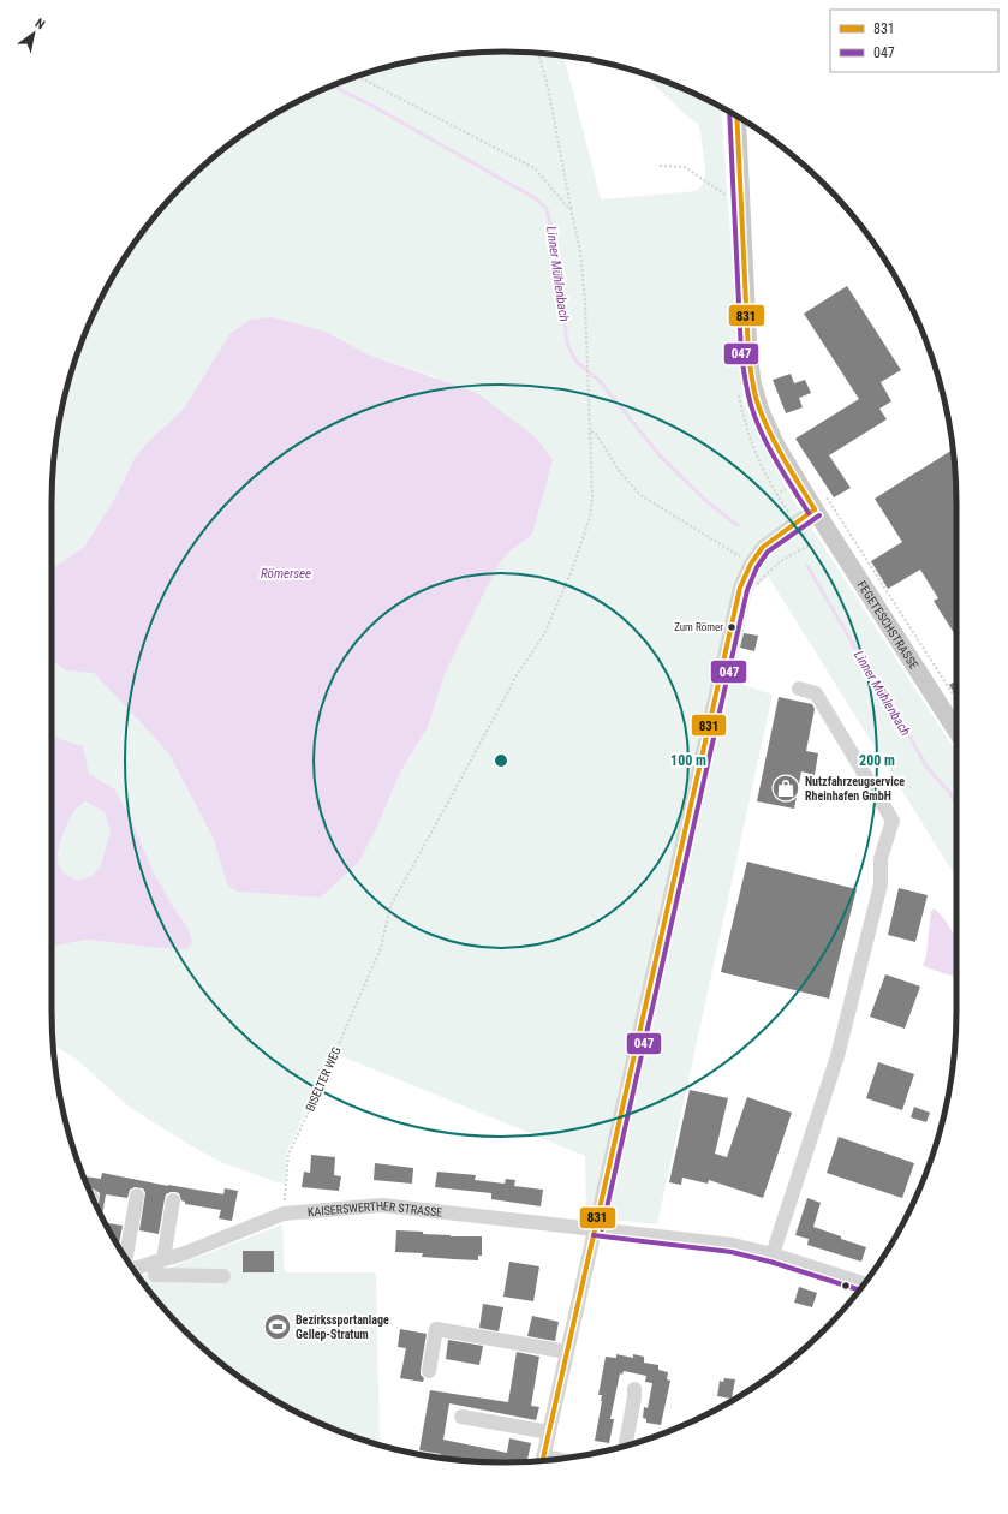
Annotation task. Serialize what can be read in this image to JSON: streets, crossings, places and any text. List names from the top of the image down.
{
  "streets": {
    "main road": ["FEGETESCHSTRASSE"],
    "street": ["KAISERSWERTHER STRASSE"],
    "path": ["BISELTER WEG"]
  },
  "crossings": [
    ["BISELTER WEG", "KAISERSWERTHER STRASSE"]
  ],
  "water": ["Linner Mühlenbach", "Römersee"],
  "places": {
    "other": ["Zum Römer"],
    "shop": ["Nutzfahrzeugservice Rheinhafen GmbH"],
    "sports": ["Bezirkssportanlage Gellep-Stratum"]
  },
  "lines": ["transit line 047", "transit line 831"],
  "legend": ["831", "047"],
  "north": "top right",
  "rings": ["100 m", "200 m"]
}
